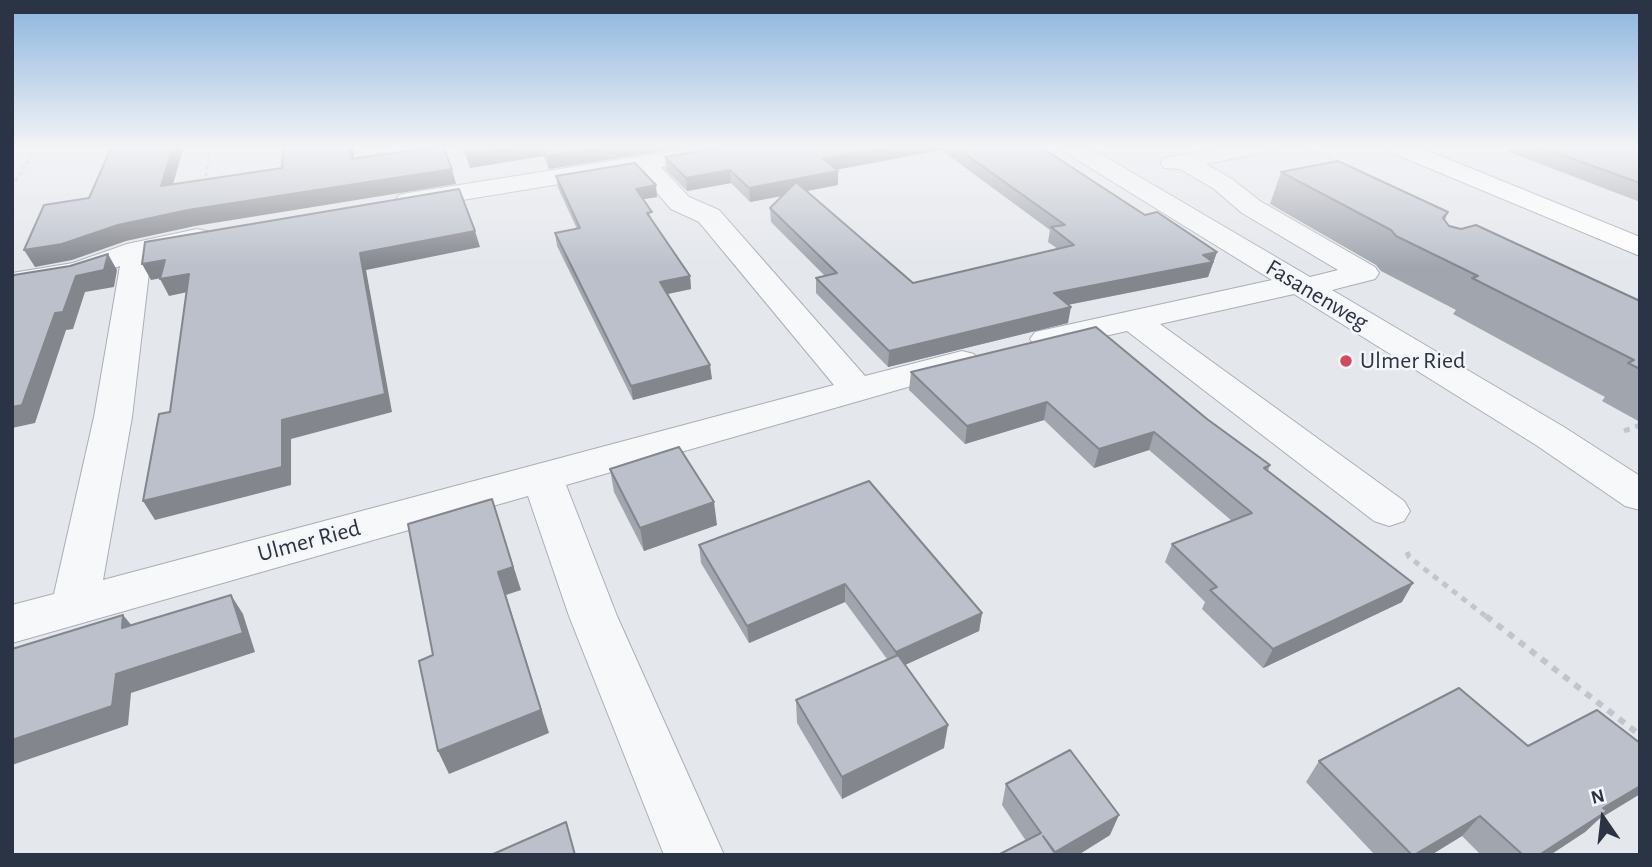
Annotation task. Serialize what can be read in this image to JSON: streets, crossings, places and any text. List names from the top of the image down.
{
  "streets": {
    "street": ["Fasanenweg", "Ulmer Ried"]
  },
  "crossings": [
    ["Fasanenweg", "Ulmer Ried"]
  ],
  "places": ["Ulmer Ried"],
  "north": "top"
}
